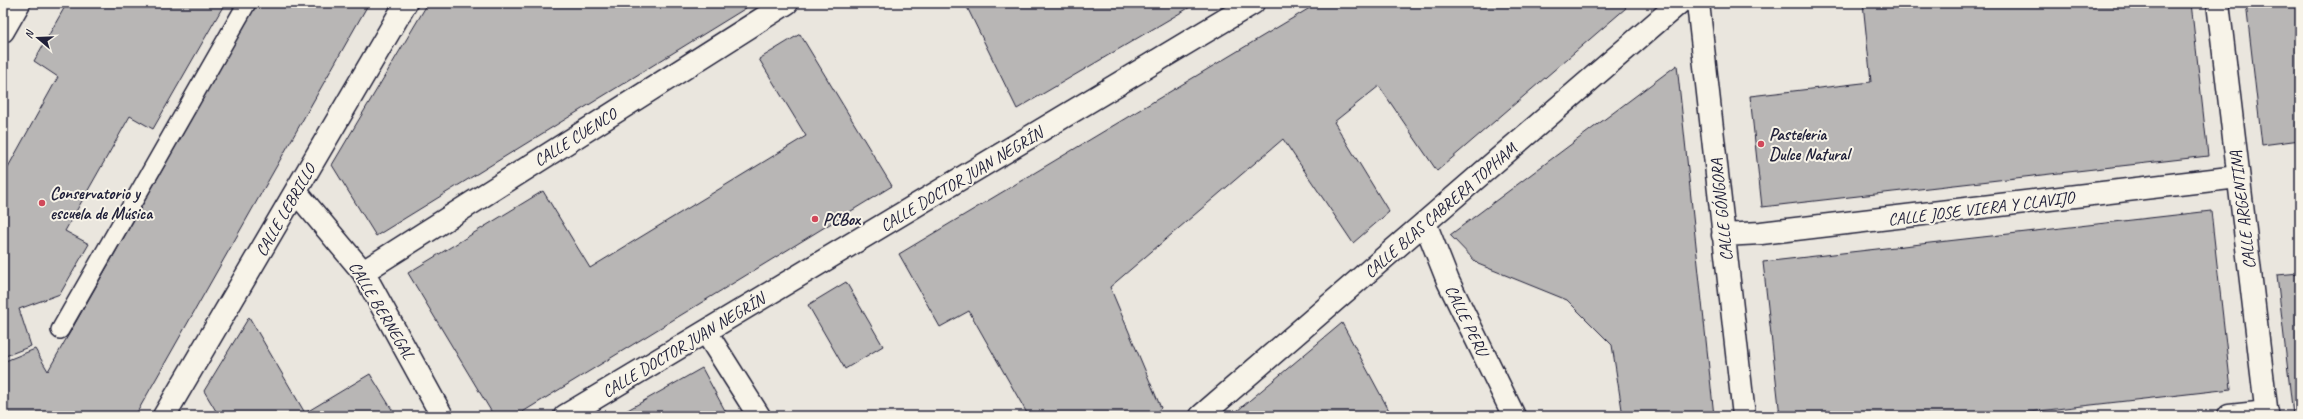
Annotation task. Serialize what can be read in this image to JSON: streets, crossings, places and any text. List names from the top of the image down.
{
  "streets": {
    "street": [
      "CALLE CUENCO",
      "CALLE DOCTOR JUAN NEGRÍN",
      "CALLE JOSE VIERA Y CLAVIJO",
      "CALLE LEBRILLO",
      "CALLE BLAS CABRERA TOPHAM",
      "CALLE GÓNGORA",
      "CALLE ARGENTINA",
      "CALLE BERNEGAL",
      "CALLE PERU"
    ]
  },
  "crossings": [
    ["CALLE CUENCO", "CALLE BERNEGAL"],
    ["CALLE JOSE VIERA Y CLAVIJO", "CALLE GÓNGORA"],
    ["CALLE JOSE VIERA Y CLAVIJO", "CALLE ARGENTINA"],
    ["CALLE LEBRILLO", "CALLE BERNEGAL"],
    ["CALLE BLAS CABRERA TOPHAM", "CALLE PERU"]
  ],
  "places": ["Pasteleria Dulce Natural", "Conservatorio y escuela de Música", "PCBox"],
  "north": "left"
}
